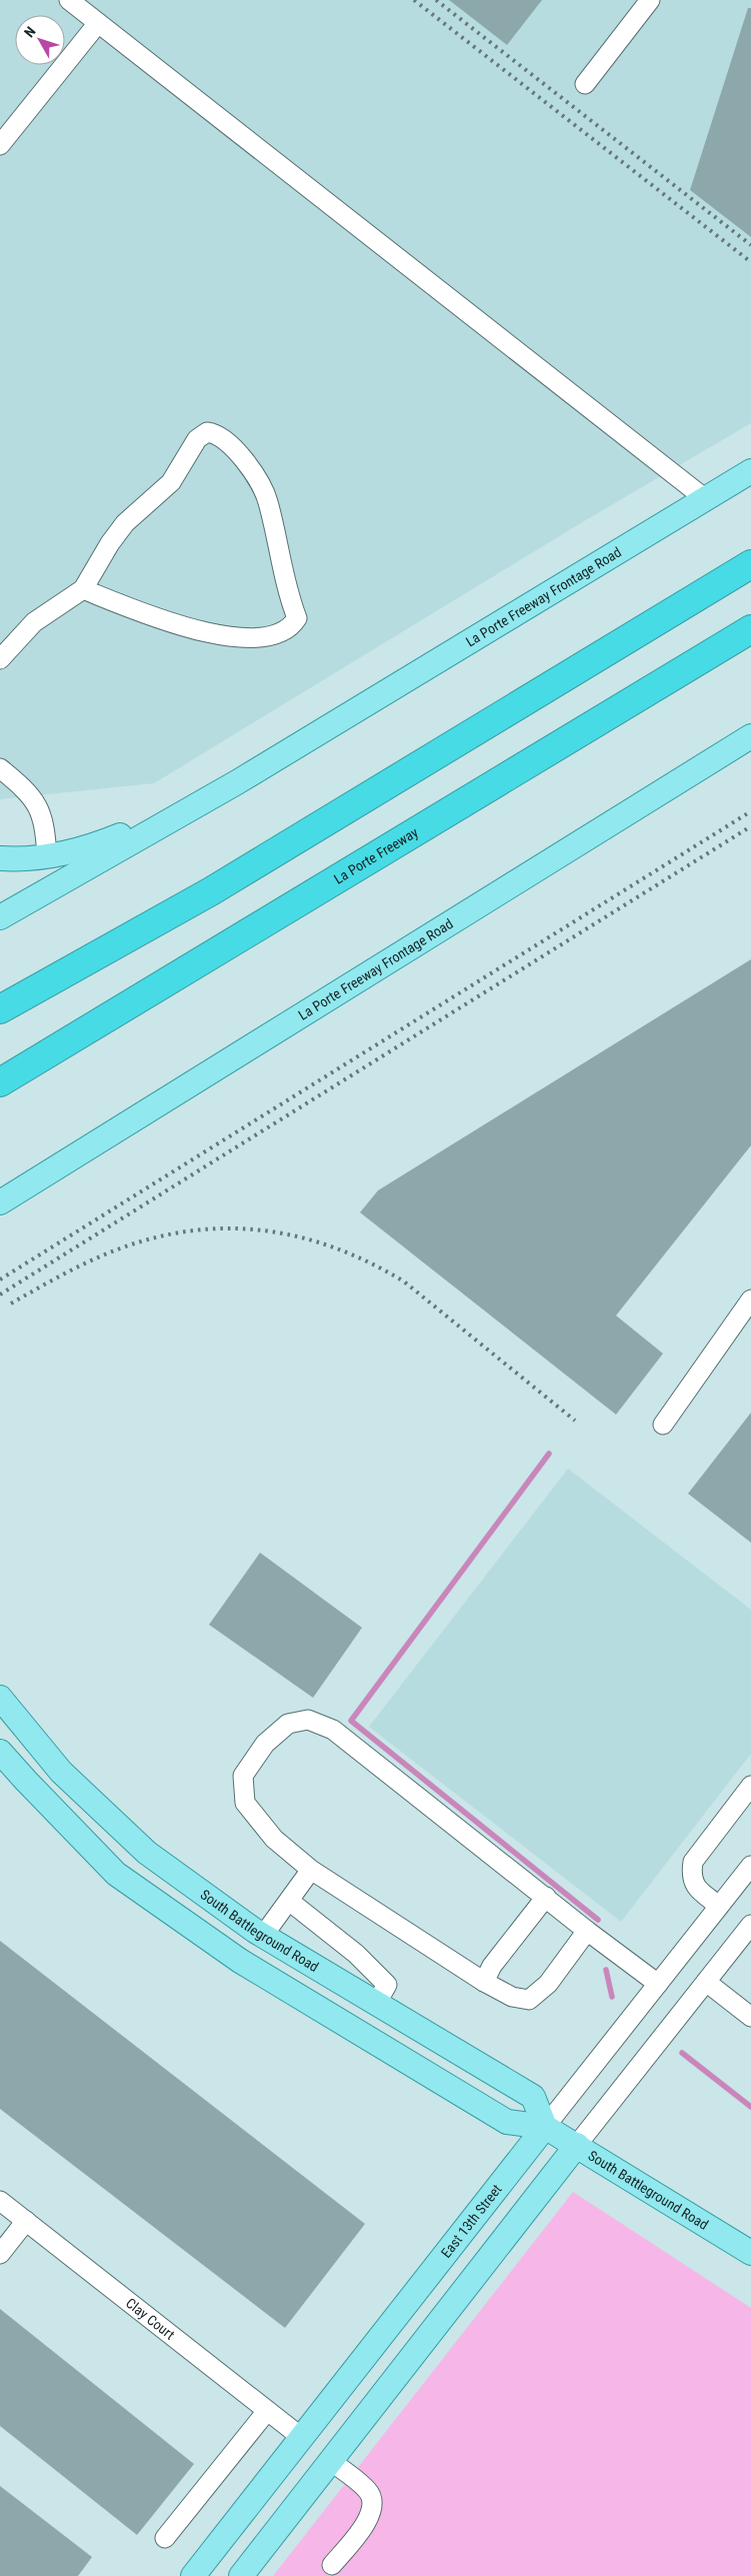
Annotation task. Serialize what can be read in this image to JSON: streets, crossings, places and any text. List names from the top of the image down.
{
  "streets": {
    "highway": ["La Porte Freeway"],
    "main road": ["La Porte Freeway Frontage Road", "South Battleground Road", "East 13th Street"],
    "street": ["Clay Court"]
  },
  "crossings": [
    ["South Battleground Road", "East 13th Street"],
    ["East 13th Street", "Clay Court"]
  ],
  "north": "top left"
}
